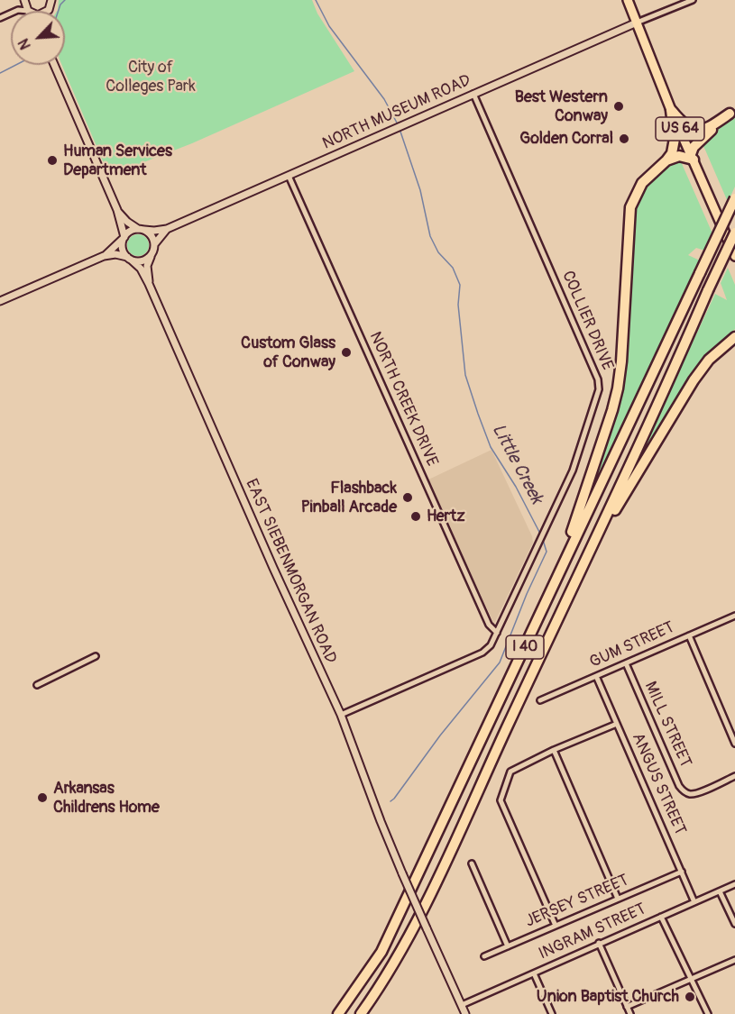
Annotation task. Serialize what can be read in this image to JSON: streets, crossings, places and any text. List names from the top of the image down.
{
  "streets": {
    "highway": ["US 64", "I 40"],
    "street": [
      "NORTH MUSEUM ROAD",
      "COLLIER DRIVE",
      "NORTH CREEK DRIVE",
      "EAST SIEBENMORGAN ROAD",
      "GUM STREET",
      "MILL STREET",
      "ANGUS STREET",
      "JERSEY STREET",
      "INGRAM STREET"
    ]
  },
  "crossings": [
    ["NORTH MUSEUM ROAD", "US 64"],
    ["NORTH MUSEUM ROAD", "COLLIER DRIVE"],
    ["NORTH MUSEUM ROAD", "NORTH CREEK DRIVE"],
    ["NORTH MUSEUM ROAD", "EAST SIEBENMORGAN ROAD"],
    ["COLLIER DRIVE", "NORTH CREEK DRIVE"],
    ["COLLIER DRIVE", "EAST SIEBENMORGAN ROAD"],
    ["EAST SIEBENMORGAN ROAD", "INGRAM STREET"],
    ["GUM STREET", "MILL STREET"],
    ["GUM STREET", "ANGUS STREET"],
    ["ANGUS STREET", "JERSEY STREET"],
    ["ANGUS STREET", "INGRAM STREET"]
  ],
  "water": ["Little Creek"],
  "parks": ["City of Colleges Park"],
  "places": [
    "Best Western Conway",
    "Golden Corral",
    "Human Services Department",
    "Custom Glass of Conway",
    "Flashback Pinball Arcade",
    "Hertz",
    "Arkansas Childrens Home",
    "Union Baptist Church"
  ],
  "north": "bottom left"
}
